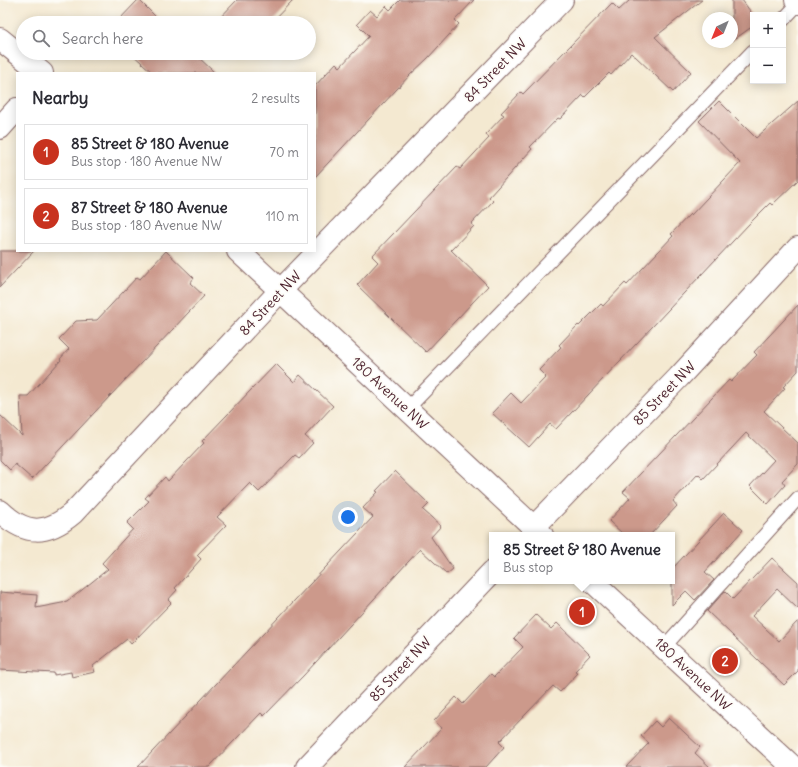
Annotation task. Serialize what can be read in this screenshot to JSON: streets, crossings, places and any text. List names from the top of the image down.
{
  "streets": {
    "street": ["84 Street NW", "180 Avenue NW", "85 Street NW"]
  },
  "crossings": [
    ["84 Street NW", "180 Avenue NW"],
    ["180 Avenue NW", "85 Street NW"]
  ],
  "north": "bottom left",
  "page": {
    "map_buttons": ["+", "−"],
    "search": "Search here",
    "heading": ["Nearby", "2 results"],
    "list": [
      {
        "mark": "1",
        "name": "85 Street & 180 Avenue",
        "note": "Bus stop · 180 Avenue NW",
        "value": "70 m"
      },
      {
        "mark": "2",
        "name": "87 Street & 180 Avenue",
        "note": "Bus stop · 180 Avenue NW",
        "value": "110 m"
      }
    ],
    "popup": ["85 Street & 180 Avenue", "Bus stop"],
    "pins": ["1", "2"]
  }
}
